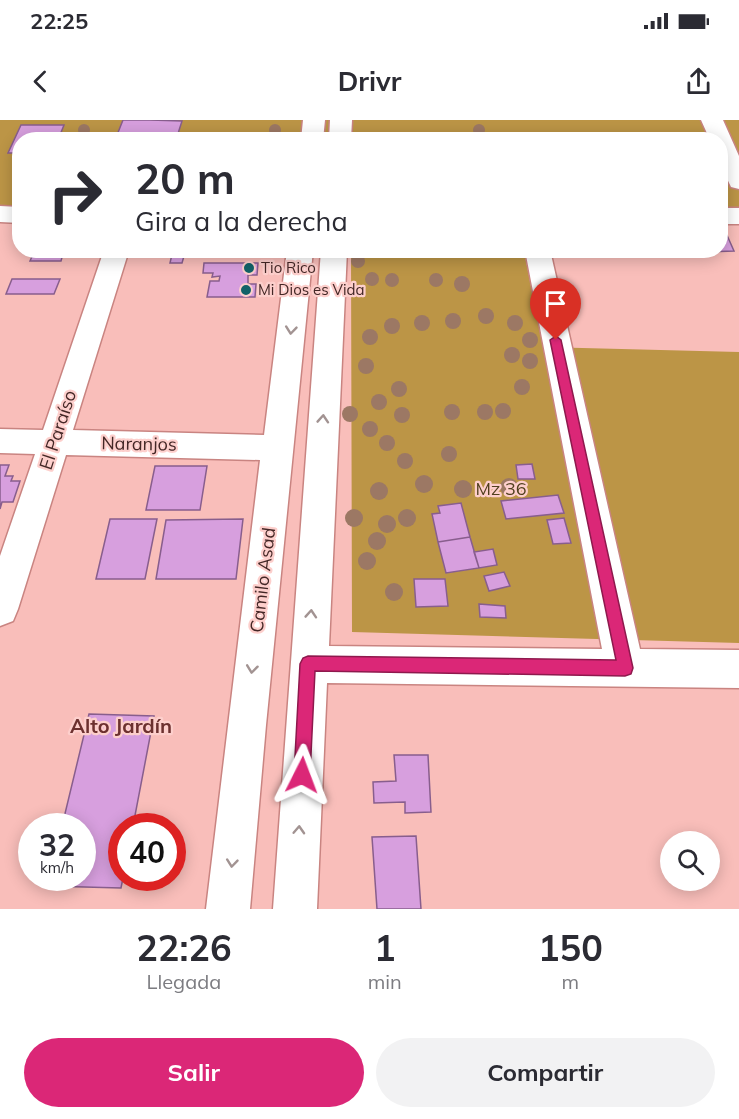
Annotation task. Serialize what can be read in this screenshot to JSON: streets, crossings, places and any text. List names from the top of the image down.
{
  "streets": {
    "street": ["El Paraíso", "Naranjos", "Camilo Asad"]
  },
  "crossings": [
    ["El Paraíso", "Naranjos"],
    ["Naranjos", "Camilo Asad"]
  ],
  "districts": ["Alto Jardín"],
  "parks": ["Mz 36"],
  "places": ["Tio Rico", "Mi Dios es Vida"],
  "page": {
    "status": "22:25",
    "header": "Drivr",
    "turn": ["20 m", "Gira a la derecha"],
    "speed": "32 km/h",
    "limit": "40",
    "eta": [
      "22:26",
      "Llegada",
      "1",
      "min",
      "150",
      "m"
    ],
    "buttons": ["Salir", "Compartir"]
  }
}
